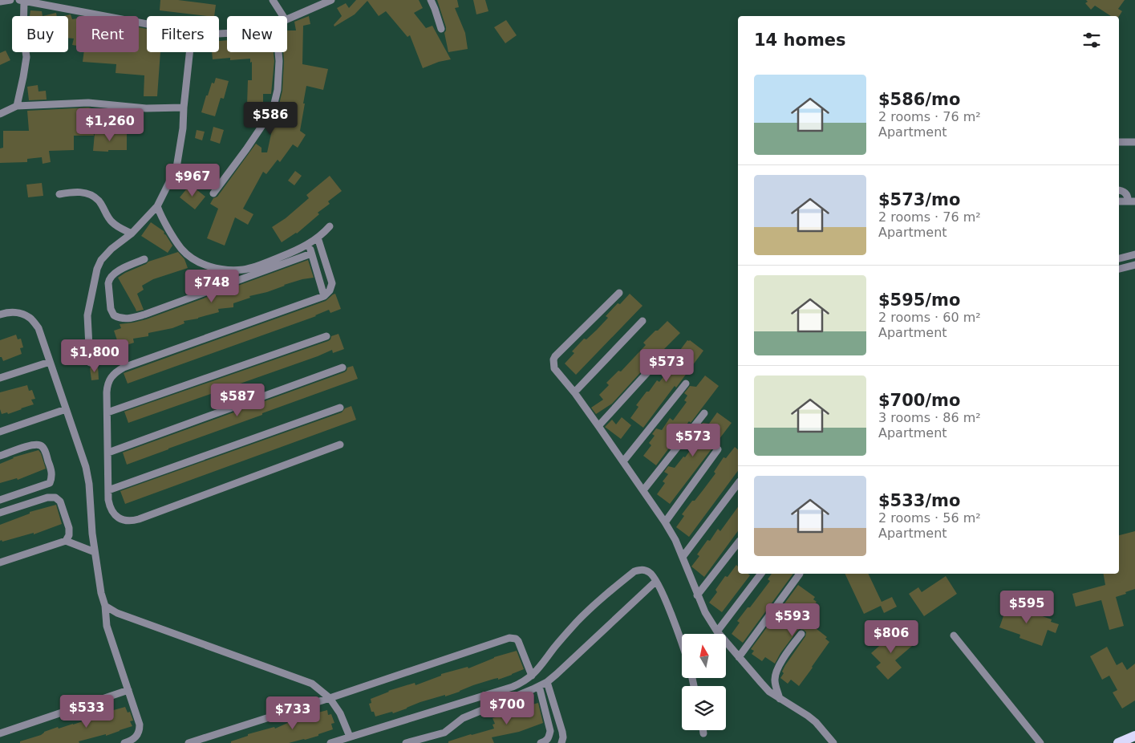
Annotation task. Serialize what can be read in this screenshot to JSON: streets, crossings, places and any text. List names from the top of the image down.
{
  "north": "top",
  "page": {
    "chip": [
      "Buy",
      "Rent",
      "Filters",
      "New"
    ],
    "heading": "14 homes",
    "list": [
      {
        "name": "$586/mo",
        "note": "2 rooms · 76 m² · Apartment"
      },
      {
        "name": "$573/mo",
        "note": "2 rooms · 76 m² · Apartment"
      },
      {
        "name": "$595/mo",
        "note": "2 rooms · 60 m² · Apartment"
      },
      {
        "name": "$700/mo",
        "note": "3 rooms · 86 m² · Apartment"
      },
      {
        "name": "$533/mo",
        "note": "2 rooms · 56 m² · Apartment"
      }
    ],
    "price": [
      "$586",
      "$1,260",
      "$967",
      "$748",
      "$1,800",
      "$573",
      "$587",
      "$573",
      "$595",
      "$593",
      "$806",
      "$700",
      "$533",
      "$733"
    ]
  }
}
